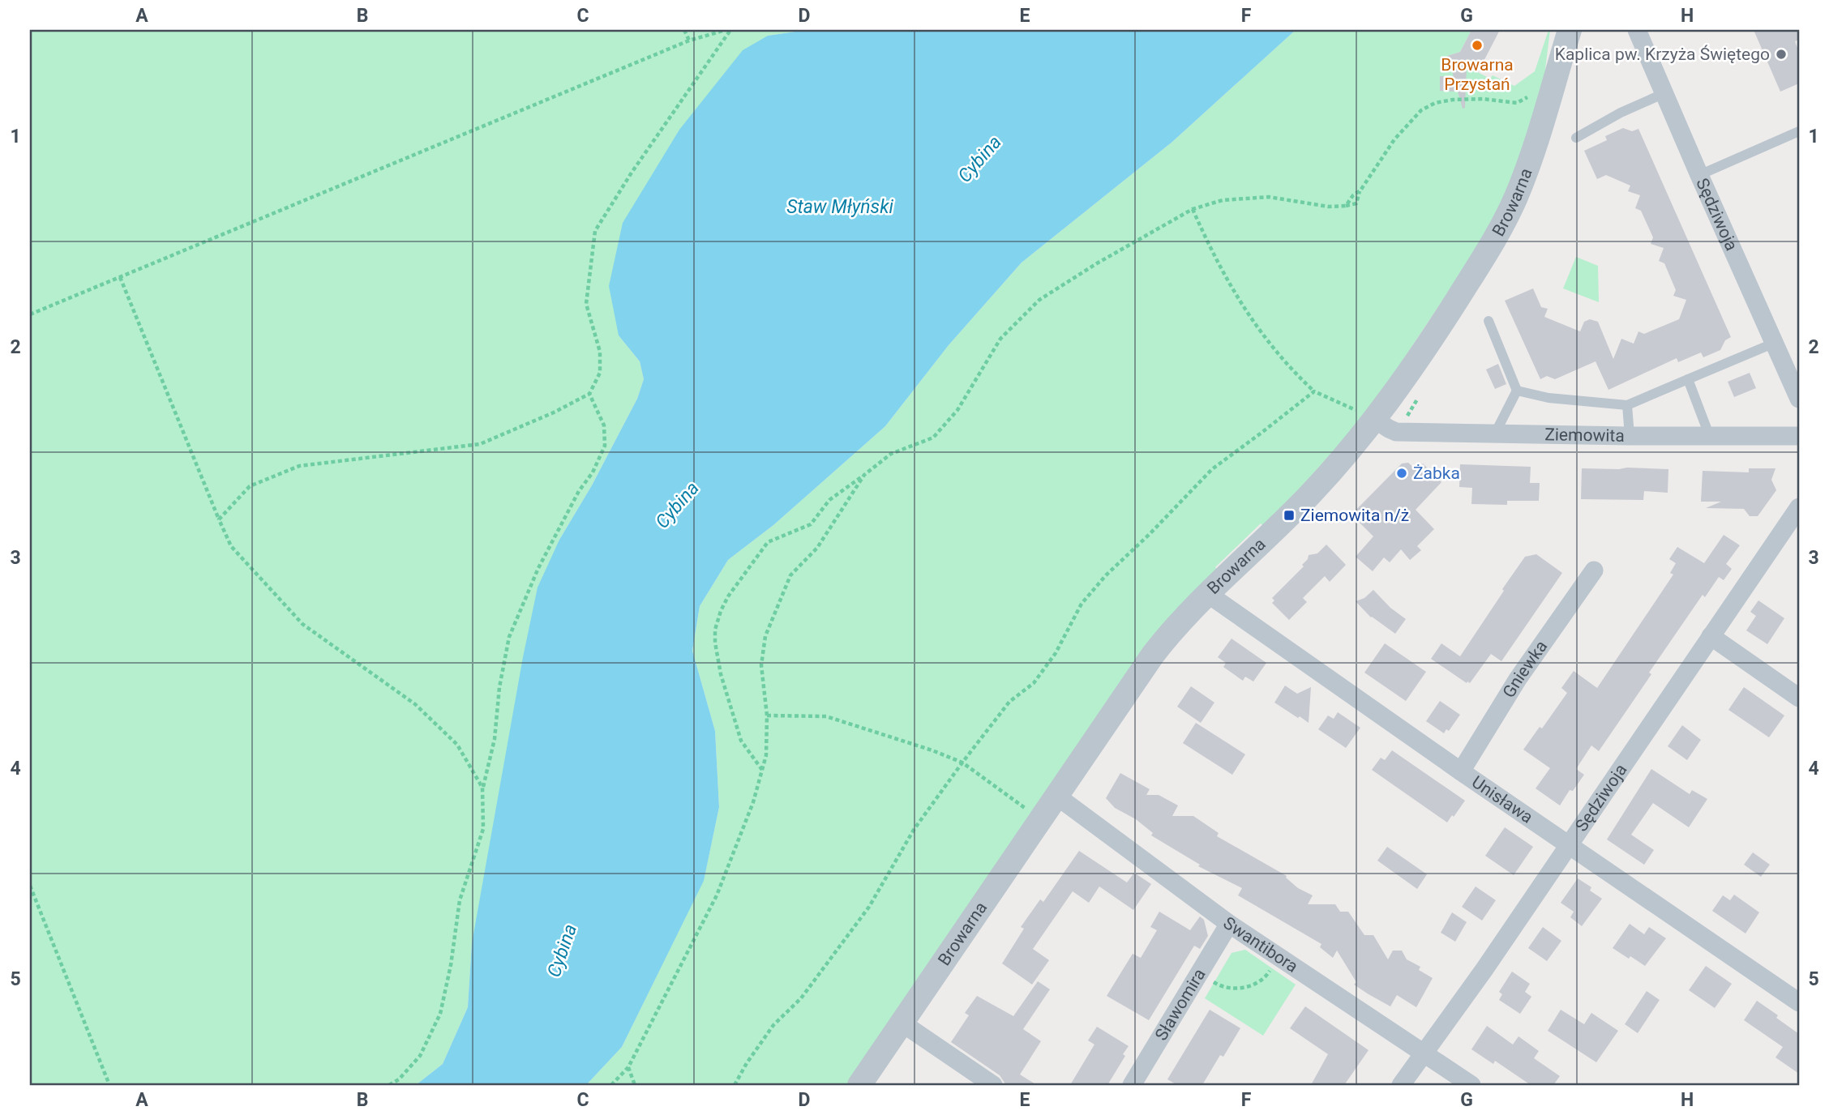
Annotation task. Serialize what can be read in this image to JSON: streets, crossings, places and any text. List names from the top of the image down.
{
  "streets": {
    "street": [
      "Browarna",
      "Sędziwoja",
      "Ziemowita",
      "Gniewka",
      "Unisława",
      "Swantibora",
      "Sławomira"
    ]
  },
  "crossings": [
    ["Browarna", "Ziemowita"],
    ["Browarna", "Unisława"],
    ["Browarna", "Swantibora"],
    ["Sędziwoja", "Unisława"],
    ["Sędziwoja", "Swantibora"],
    ["Gniewka", "Unisława"],
    ["Swantibora", "Sławomira"]
  ],
  "water": ["Cybina", "Staw Młyński"],
  "places": {
    "other": ["Browarna Przystań", "Kaplica pw. Krzyża Świętego", "Żabka"],
    "transit": ["Ziemowita n/ż"]
  },
  "grid": {
    "columns": [
      "A",
      "B",
      "C",
      "D",
      "E",
      "F",
      "G",
      "H"
    ],
    "rows": [
      "1",
      "2",
      "3",
      "4",
      "5"
    ]
  }
}
